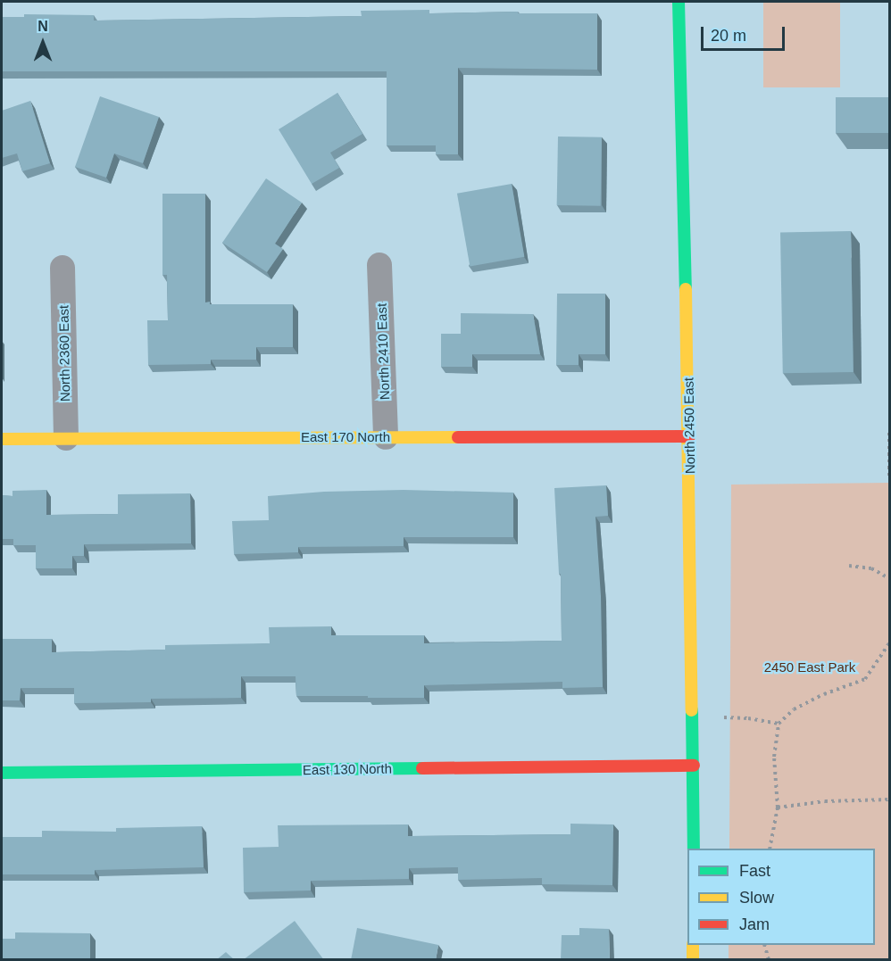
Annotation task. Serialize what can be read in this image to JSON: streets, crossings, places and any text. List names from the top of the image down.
{
  "streets": {
    "street": [
      "North 2410 East",
      "North 2360 East",
      "North 2450 East",
      "East 170 North",
      "East 130 North"
    ]
  },
  "crossings": [
    ["North 2410 East", "East 170 North"],
    ["North 2360 East", "East 170 North"],
    ["North 2450 East", "East 170 North"],
    ["North 2450 East", "East 130 North"]
  ],
  "parks": ["2450 East Park"],
  "legend": ["Fast", "Slow", "Jam"],
  "scale_bar": "20 m",
  "north": "top"
}
